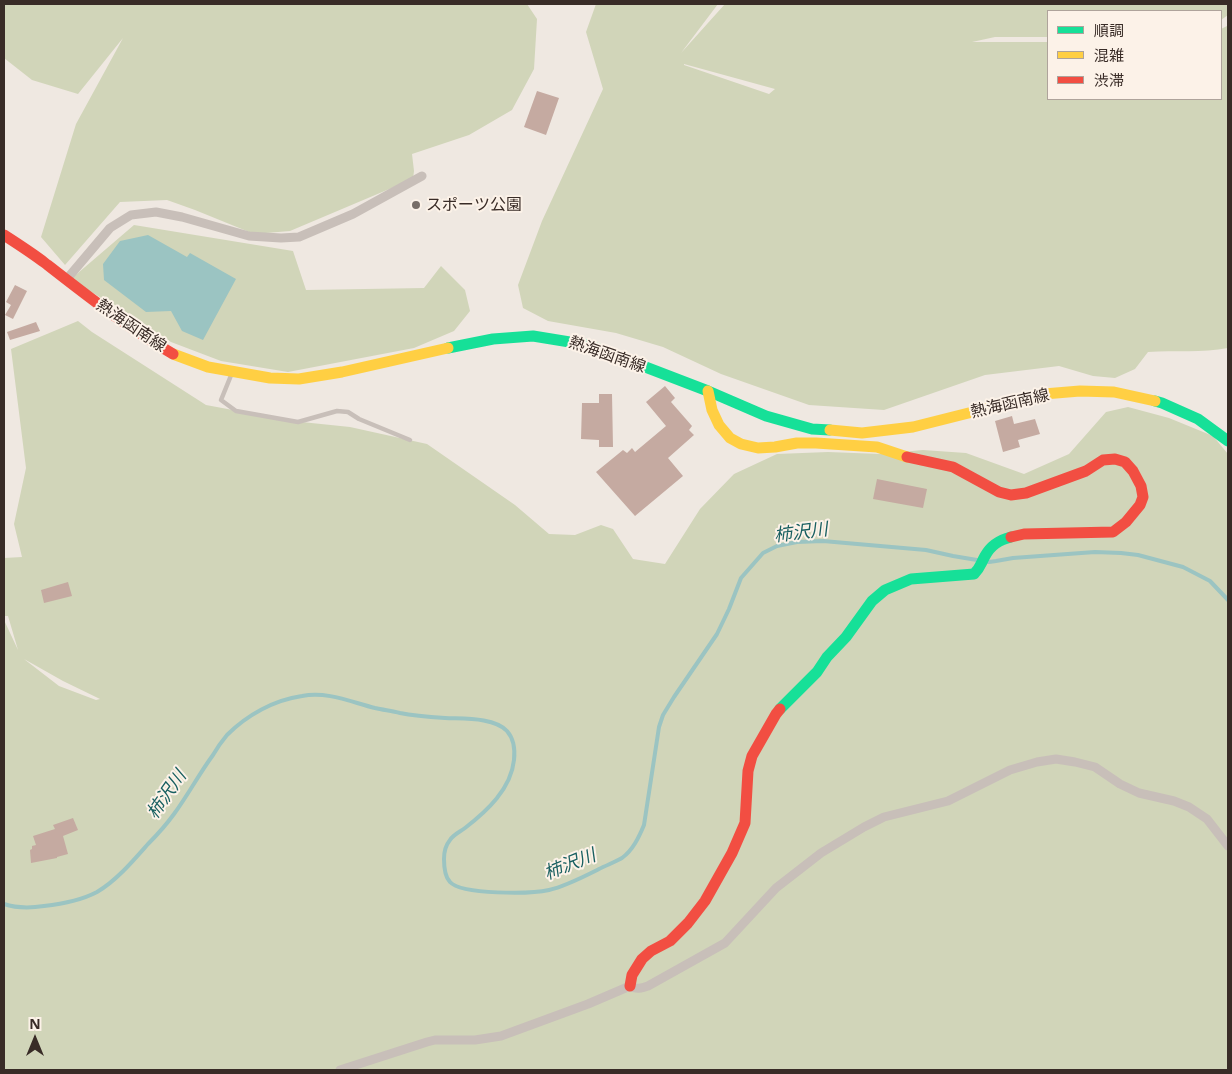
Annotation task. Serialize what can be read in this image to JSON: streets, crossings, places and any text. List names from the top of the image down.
{
  "streets": {
    "main road": ["熱海函南線"]
  },
  "water": ["柿沢川"],
  "places": ["スポーツ公園"],
  "legend": ["順調", "混雑", "渋滞"],
  "north": "top"
}
